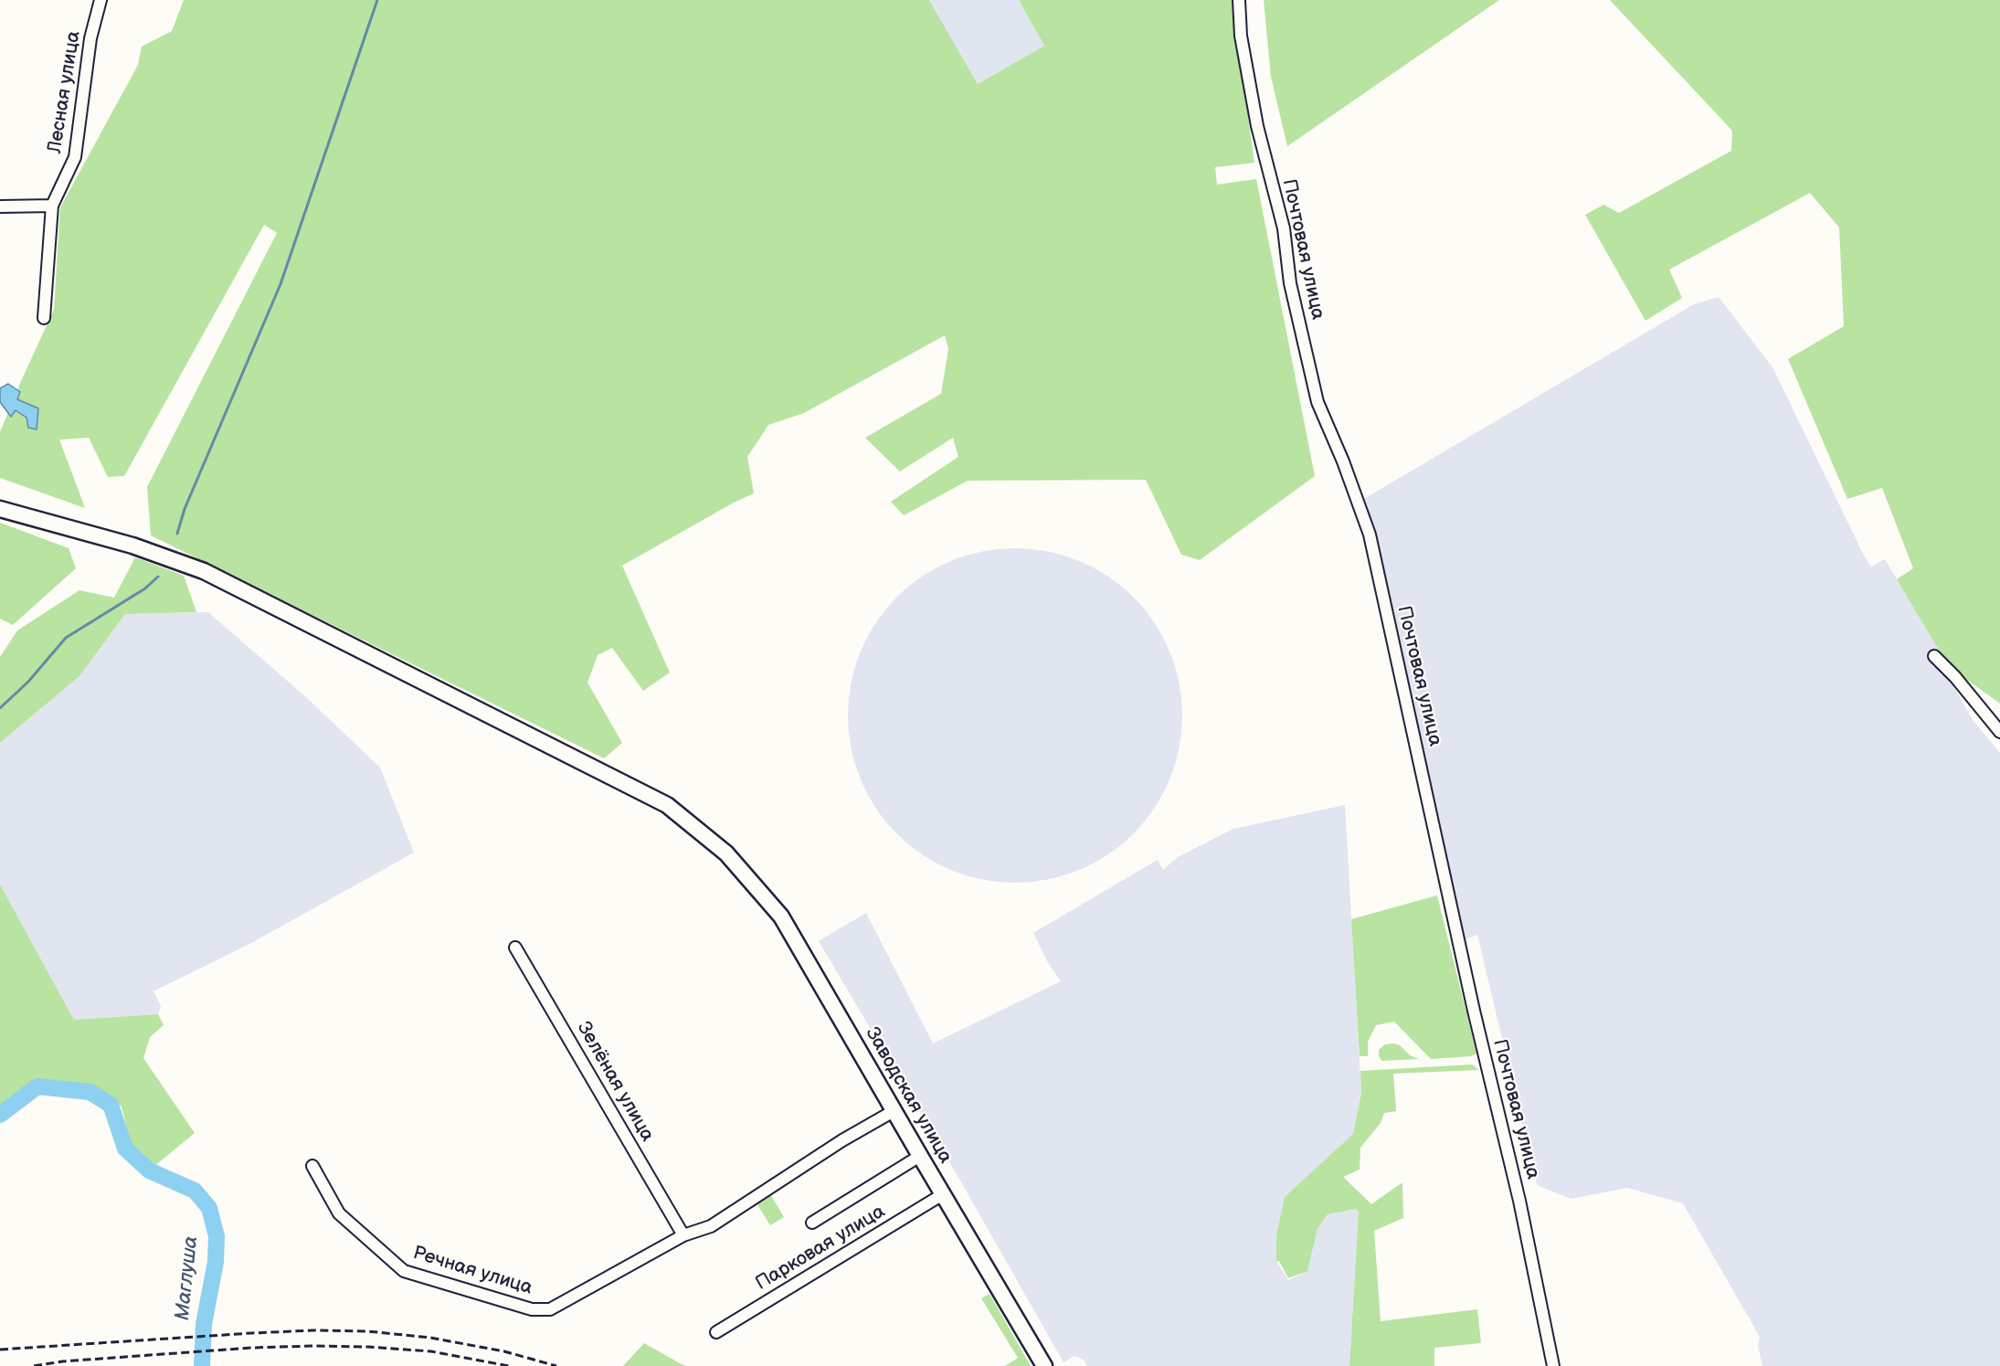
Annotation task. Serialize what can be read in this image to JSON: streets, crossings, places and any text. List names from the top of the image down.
{
  "streets": {
    "main road": ["Заводская улица"],
    "street": [
      "Лесная улица",
      "Почтовая улица",
      "Зелёная улица",
      "Парковая улица",
      "Речная улица"
    ]
  },
  "crossings": [
    ["Зелёная улица", "Речная улица"],
    ["Заводская улица", "Парковая улица"]
  ],
  "water": ["Маглуша"]
}
